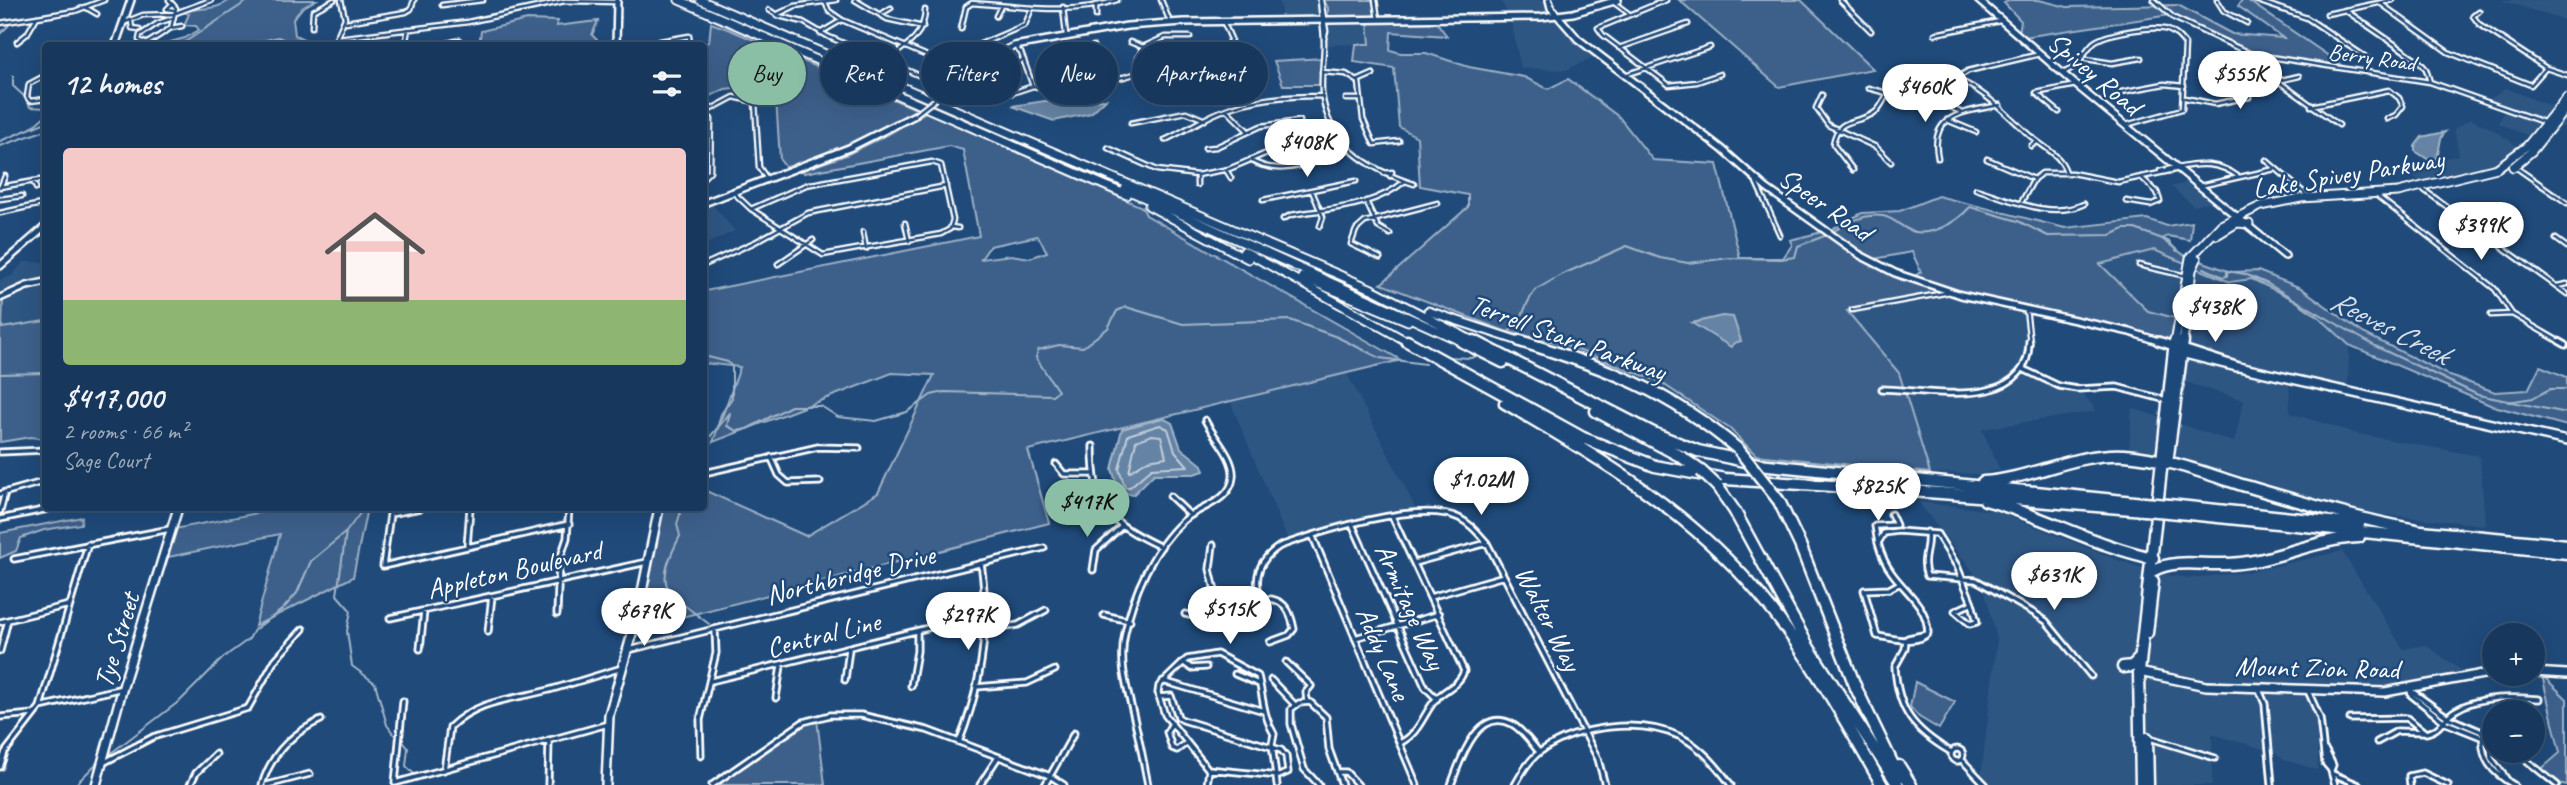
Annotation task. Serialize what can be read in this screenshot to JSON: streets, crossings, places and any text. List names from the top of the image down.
{
  "streets": {
    "highway": ["Lake Spivey Parkway", "Terrell Starr Parkway"],
    "street": [
      "Berry Road",
      "Spivey Road",
      "Speer Road",
      "Appleton Boulevard",
      "Northbridge Drive",
      "Armitage Way",
      "Walter Way",
      "Central Line",
      "Tye Street",
      "Addy Lane",
      "Mount Zion Road"
    ]
  },
  "crossings": [
    ["Berry Road", "Lake Spivey Parkway"],
    ["Spivey Road", "Lake Spivey Parkway"],
    ["Lake Spivey Parkway", "Speer Road"],
    ["Lake Spivey Parkway", "Mount Zion Road"],
    ["Armitage Way", "Walter Way"],
    ["Walter Way", "Addy Lane"]
  ],
  "water": ["Reeves Creek"],
  "page": {
    "chip": [
      "Buy",
      "Rent",
      "Filters",
      "New",
      "Apartment"
    ],
    "heading": "12 homes",
    "price": [
      "$555K",
      "$460K",
      "$408K",
      "$399K",
      "$438K",
      "$1.02M",
      "$825K",
      "$417K",
      "$631K",
      "$515K",
      "$679K",
      "$297K"
    ],
    "list": [
      {
        "name": "$417,000",
        "note": "2 rooms · 66 m² · Sage Court"
      }
    ],
    "map_buttons": ["+", "−"]
  }
}
